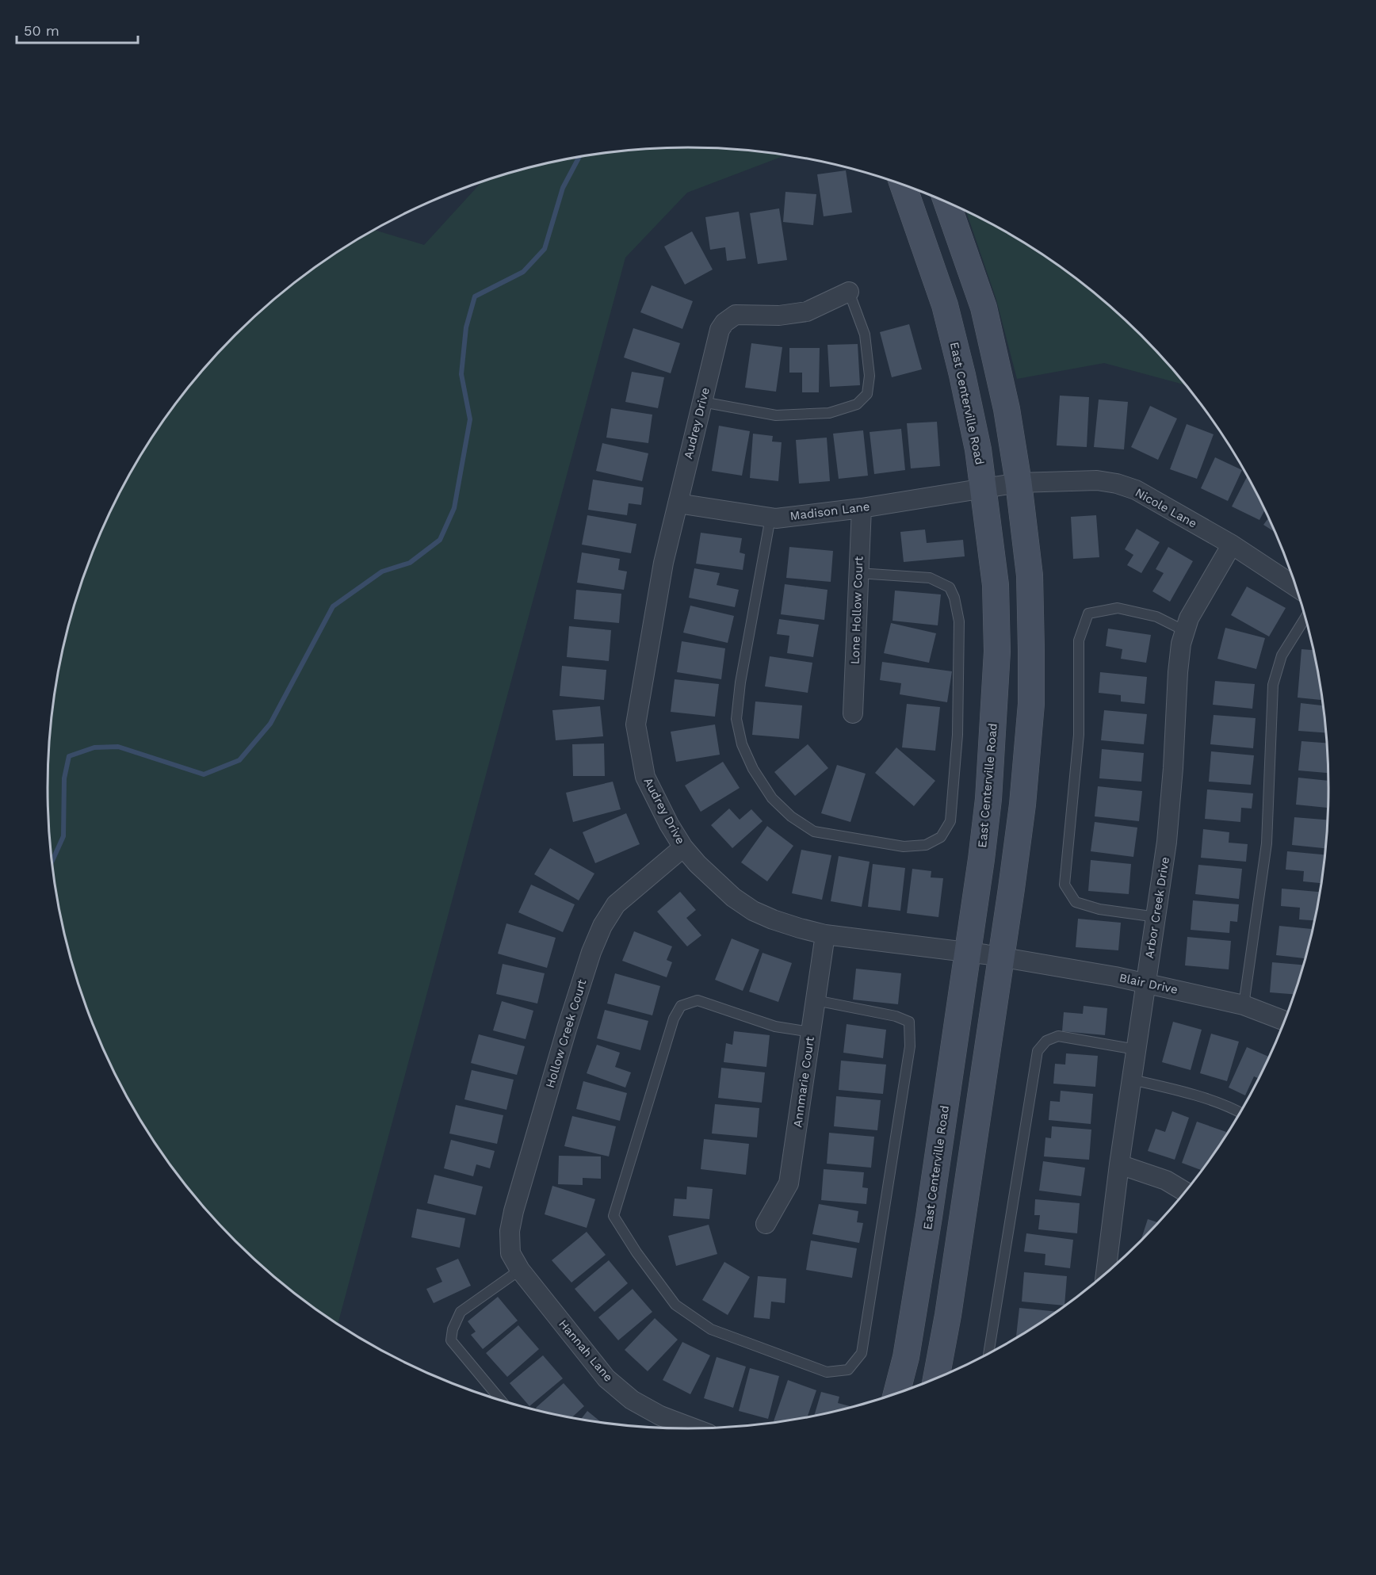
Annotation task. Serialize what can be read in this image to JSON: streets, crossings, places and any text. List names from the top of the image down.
{
  "streets": {
    "main road": ["East Centerville Road"],
    "street": [
      "Audrey Drive",
      "Nicole Lane",
      "Madison Lane",
      "Lone Hollow Court",
      "Arbor Creek Drive",
      "Blair Drive",
      "Hollow Creek Court",
      "Annmarie Court",
      "Hannah Lane"
    ]
  },
  "crossings": [
    ["East Centerville Road", "Audrey Drive"],
    ["East Centerville Road", "Nicole Lane"],
    ["East Centerville Road", "Madison Lane"],
    ["Audrey Drive", "Madison Lane"],
    ["Audrey Drive", "Blair Drive"],
    ["Audrey Drive", "Hollow Creek Court"],
    ["Audrey Drive", "Annmarie Court"],
    ["Nicole Lane", "Madison Lane"],
    ["Nicole Lane", "Arbor Creek Drive"],
    ["Madison Lane", "Lone Hollow Court"],
    ["Arbor Creek Drive", "Blair Drive"],
    ["Hollow Creek Court", "Hannah Lane"]
  ],
  "scale_bar": "50 m"
}
